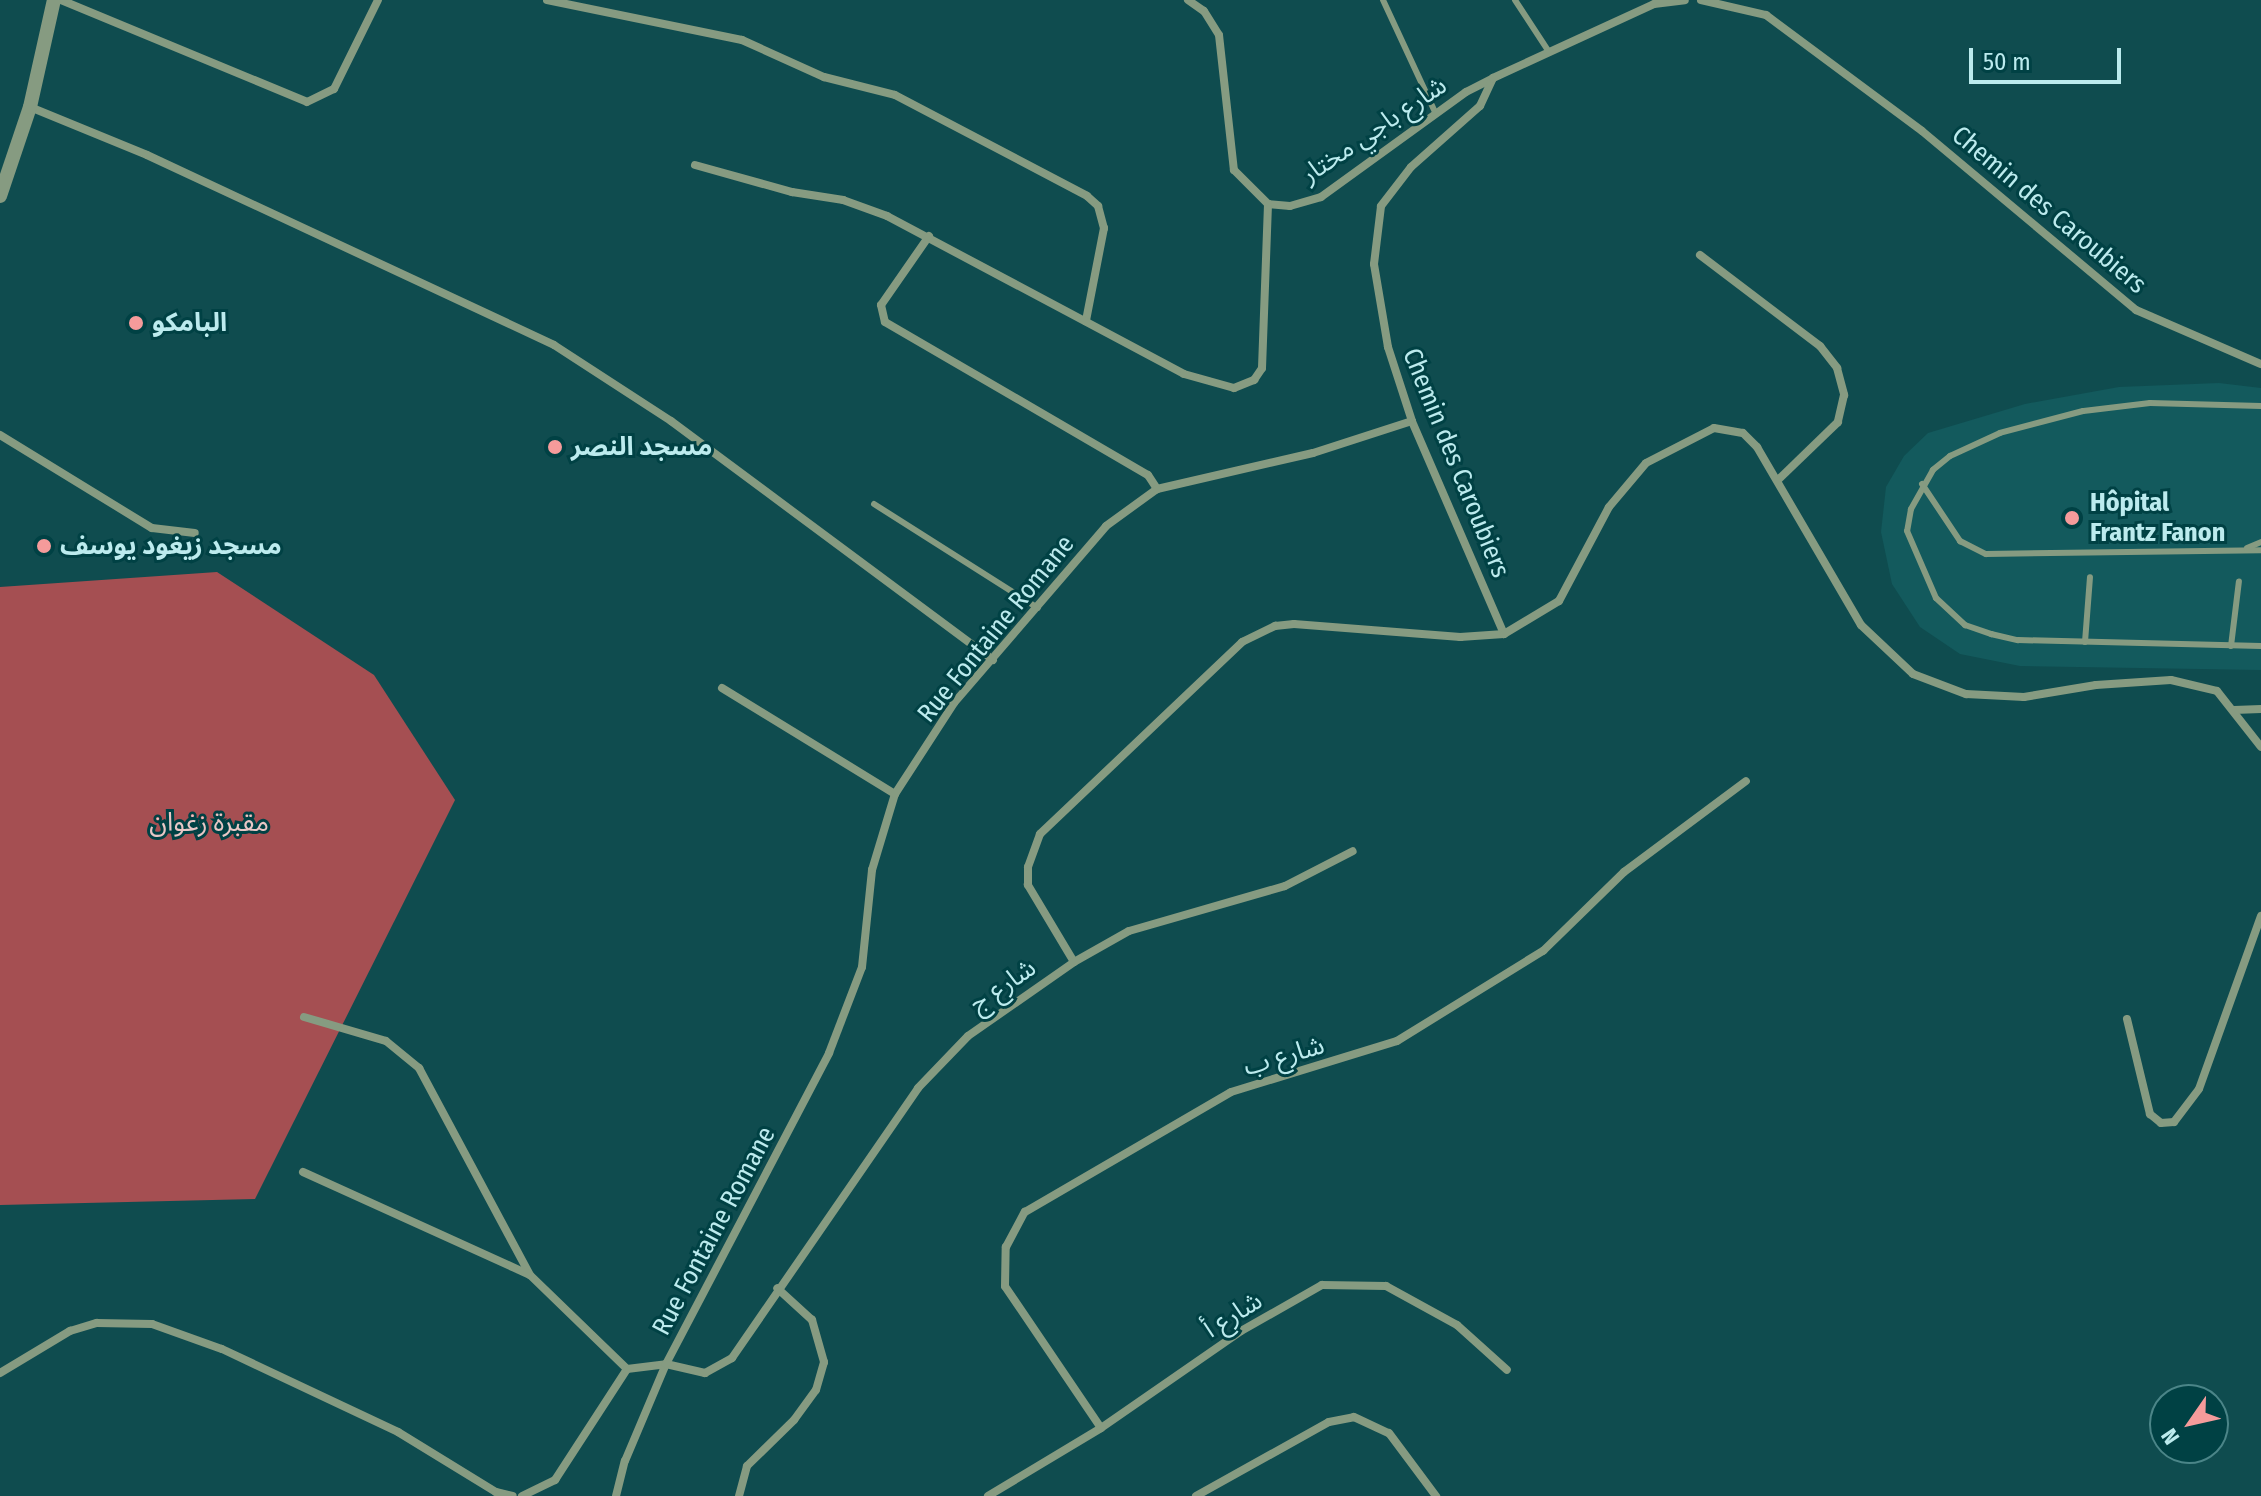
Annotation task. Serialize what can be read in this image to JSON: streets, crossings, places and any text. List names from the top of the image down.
{
  "streets": {
    "street": [
      "شارع باجي مختار",
      "Chemin des Caroubiers",
      "Rue Fontaine Romane",
      "شارع ج",
      "شارع ب",
      "شارع أ"
    ]
  },
  "crossings": [
    ["شارع باجي مختار", "Chemin des Caroubiers"],
    ["Chemin des Caroubiers", "Rue Fontaine Romane"],
    ["Rue Fontaine Romane", "شارع ج"],
    ["شارع ب", "شارع أ"]
  ],
  "parks": ["مقبرة زغوان"],
  "places": [
    "البامكو",
    "مسجد النصر",
    "Hôpital Frantz Fanon",
    "مسجد زيغود يوسف"
  ],
  "scale_bar": "50 m",
  "north": "bottom left"
}
